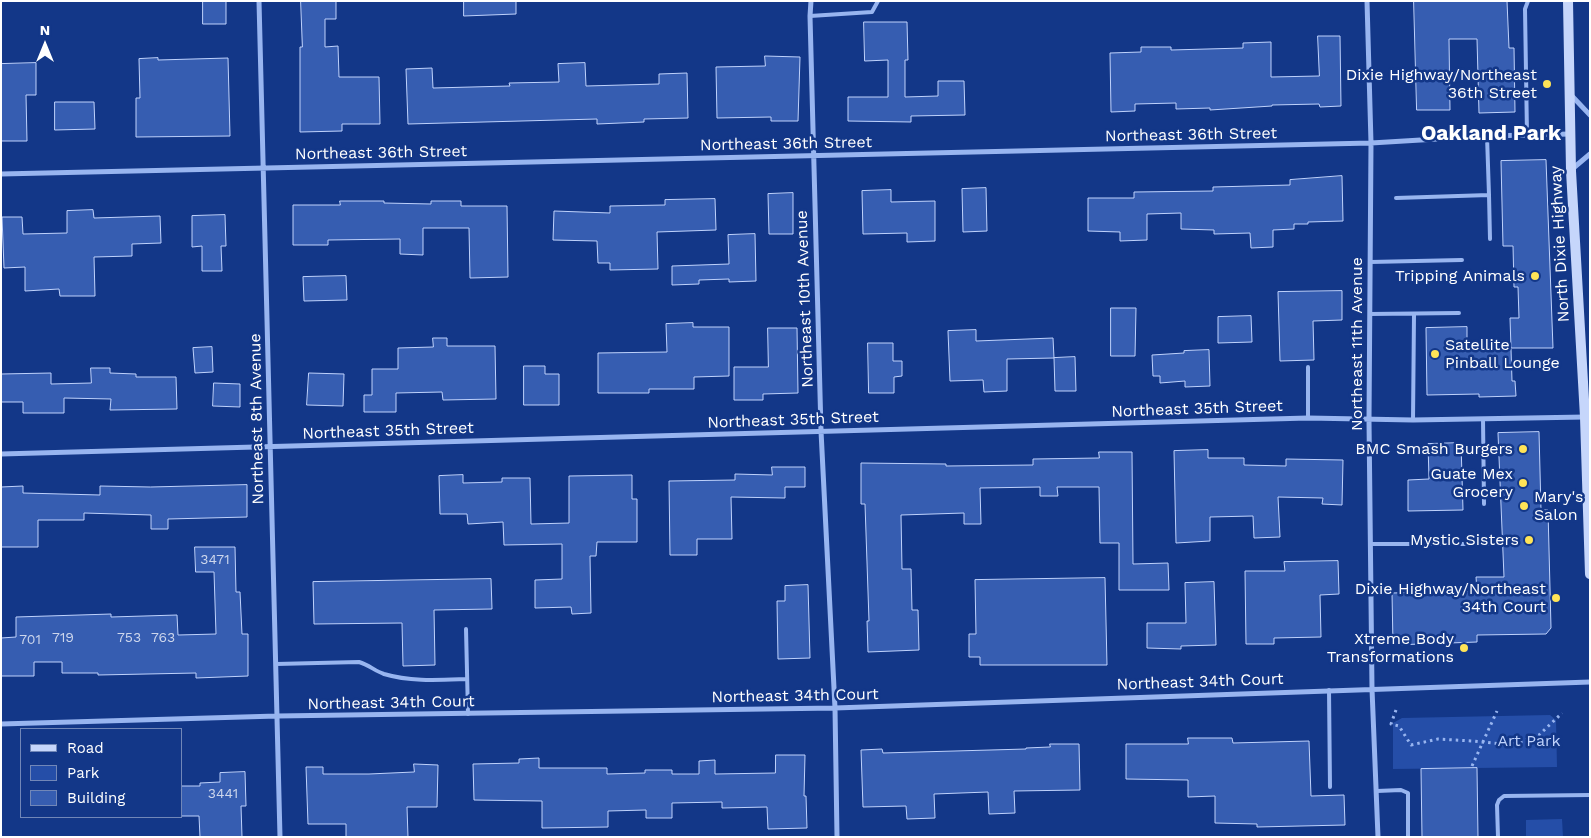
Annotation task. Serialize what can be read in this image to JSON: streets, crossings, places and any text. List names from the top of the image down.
{
  "streets": {
    "main road": ["North Dixie Highway"],
    "street": [
      "Northeast 36th Street",
      "Northeast 10th Avenue",
      "Northeast 11th Avenue",
      "Northeast 35th Street",
      "Northeast 8th Avenue",
      "Northeast 34th Court"
    ]
  },
  "crossings": [
    ["Northeast 36th Street", "North Dixie Highway"],
    ["Northeast 36th Street", "Northeast 10th Avenue"],
    ["Northeast 36th Street", "Northeast 11th Avenue"],
    ["Northeast 36th Street", "Northeast 8th Avenue"],
    ["North Dixie Highway", "Northeast 35th Street"],
    ["Northeast 10th Avenue", "Northeast 35th Street"],
    ["Northeast 10th Avenue", "Northeast 34th Court"],
    ["Northeast 11th Avenue", "Northeast 35th Street"],
    ["Northeast 11th Avenue", "Northeast 34th Court"],
    ["Northeast 35th Street", "Northeast 8th Avenue"],
    ["Northeast 8th Avenue", "Northeast 34th Court"]
  ],
  "districts": ["Oakland Park"],
  "parks": ["Art Park"],
  "places": [
    "Dixie Highway/Northeast 36th Street",
    "Tripping Animals",
    "Satellite Pinball Lounge",
    "BMC Smash Burgers",
    "Guate Mex Grocery",
    "Mary's Salon",
    "Mystic Sisters",
    "Dixie Highway/Northeast 34th Court",
    "Xtreme Body Transformations"
  ],
  "house_numbers": [
    "3471",
    "719",
    "753",
    "763",
    "701",
    "3441"
  ],
  "legend": ["Road", "Park", "Building"],
  "north": "top"
}
